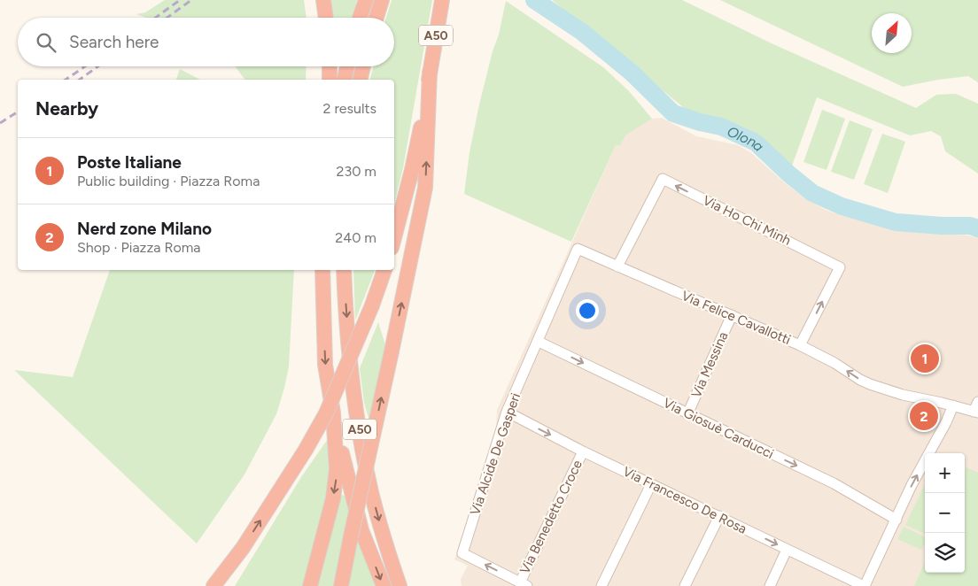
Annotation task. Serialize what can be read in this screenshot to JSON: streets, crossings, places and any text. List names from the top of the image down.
{
  "streets": {
    "highway": ["A50"],
    "street": [
      "Via Ho Chi Minh",
      "Via Felice Cavallotti",
      "Via Messina",
      "Via Giosuè Carducci",
      "Via Alcide De Gasperi",
      "Via Francesco De Rosa",
      "Via Benedetto Croce"
    ]
  },
  "crossings": [
    ["Via Ho Chi Minh", "Via Felice Cavallotti"],
    ["Via Felice Cavallotti", "Via Messina"],
    ["Via Felice Cavallotti", "Via Alcide De Gasperi"],
    ["Via Messina", "Via Giosuè Carducci"],
    ["Via Giosuè Carducci", "Via Alcide De Gasperi"],
    ["Via Alcide De Gasperi", "Via Francesco De Rosa"],
    ["Via Alcide De Gasperi", "Via Benedetto Croce"],
    ["Via Francesco De Rosa", "Via Benedetto Croce"]
  ],
  "one_way": ["Via Felice Cavallotti", "Via Giosuè Carducci", "Via Francesco De Rosa"],
  "water": ["Olona"],
  "north": "top right",
  "page": {
    "search": "Search here",
    "heading": ["Nearby", "2 results"],
    "list": [
      {
        "mark": "1",
        "name": "Poste Italiane",
        "note": "Public building · Piazza Roma",
        "value": "230 m"
      },
      {
        "mark": "2",
        "name": "Nerd zone Milano",
        "note": "Shop · Piazza Roma",
        "value": "240 m"
      }
    ],
    "pins": ["1", "2"],
    "map_buttons": ["+", "−"]
  }
}
